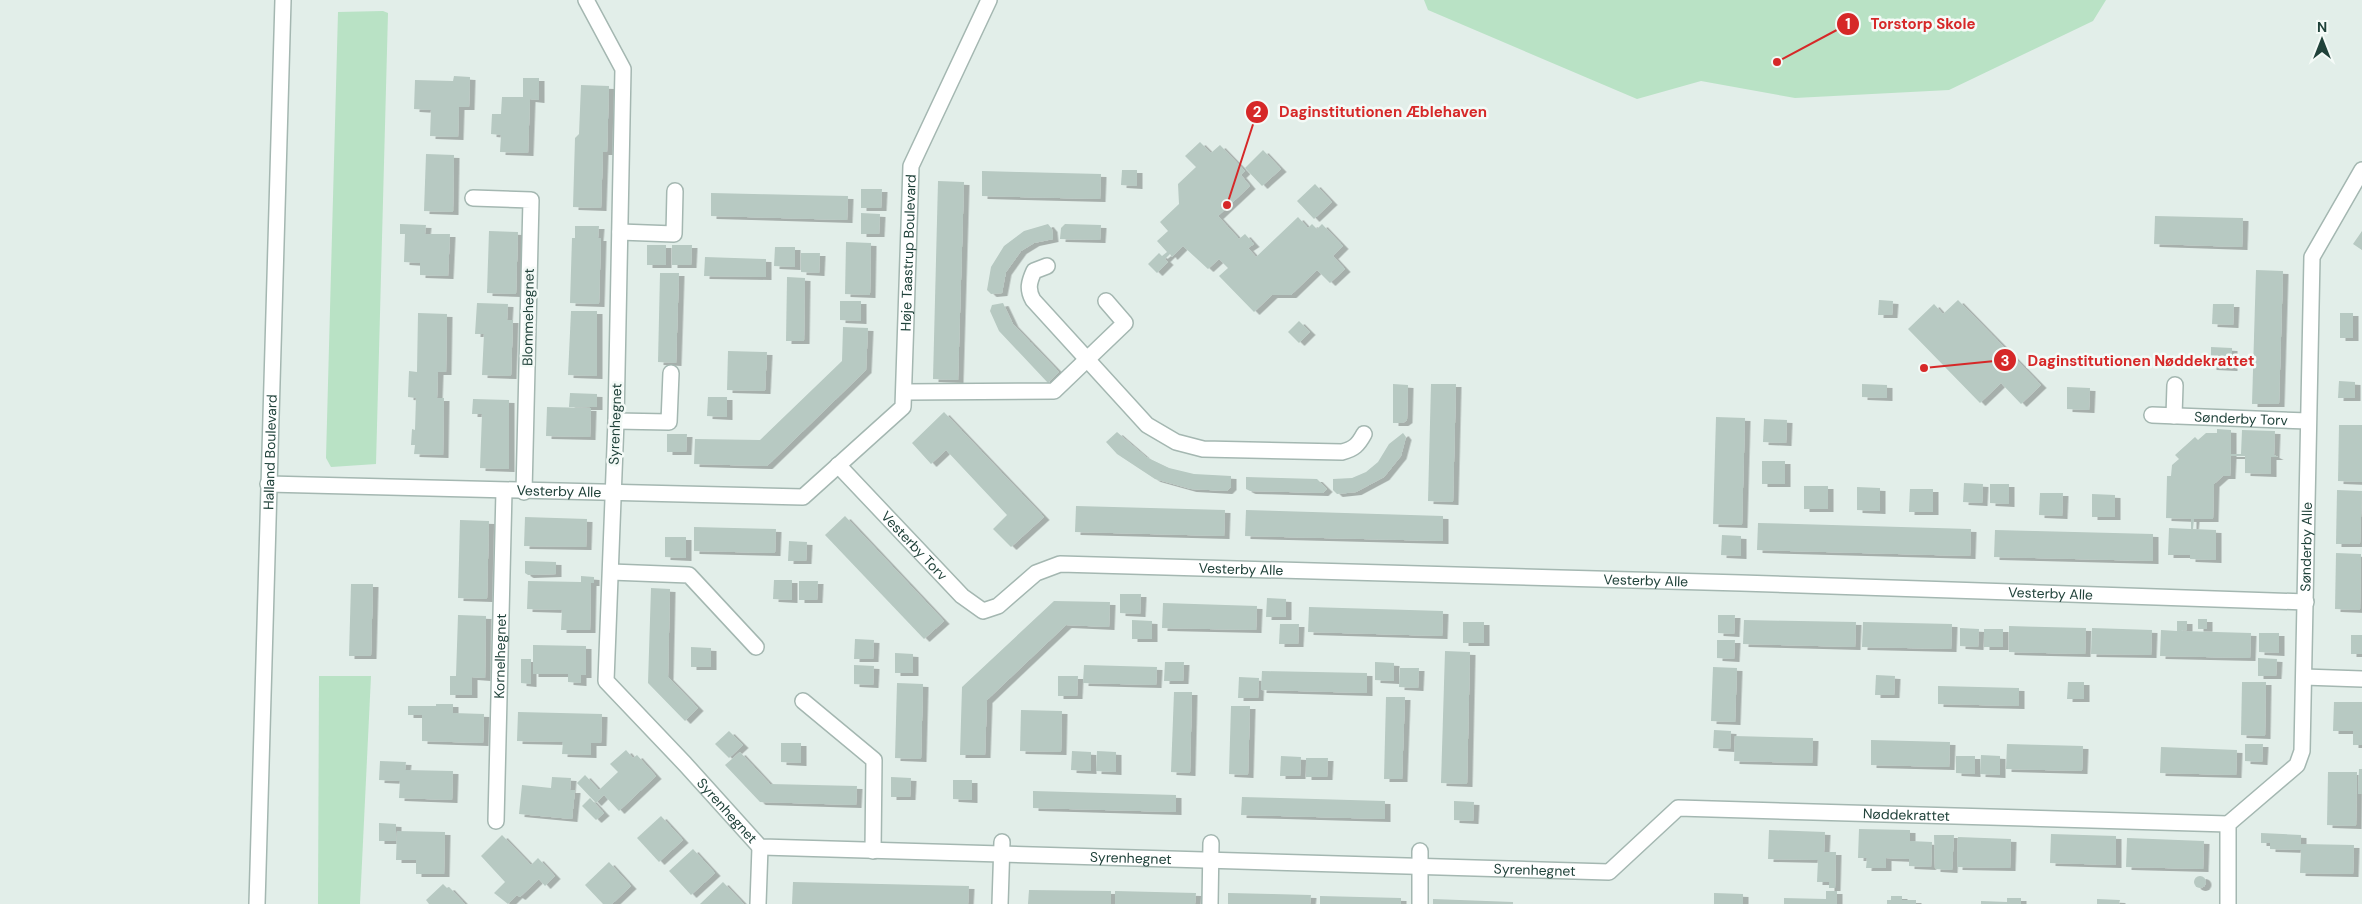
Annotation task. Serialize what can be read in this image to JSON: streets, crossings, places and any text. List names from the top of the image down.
{
  "streets": {
    "street": [
      "Høje Taastrup Boulevard",
      "Blommehegnet",
      "Sønderby Torv",
      "Syrenhegnet",
      "Halland Boulevard",
      "Vesterby Alle",
      "Vesterby Torv",
      "Sønderby Alle",
      "Kornelhegnet",
      "Nøddekrattet"
    ]
  },
  "crossings": [
    ["Høje Taastrup Boulevard", "Vesterby Alle"],
    ["Høje Taastrup Boulevard", "Vesterby Torv"],
    ["Blommehegnet", "Vesterby Alle"],
    ["Sønderby Torv", "Sønderby Alle"],
    ["Syrenhegnet", "Vesterby Alle"],
    ["Syrenhegnet", "Nøddekrattet"],
    ["Halland Boulevard", "Vesterby Alle"],
    ["Vesterby Alle", "Vesterby Torv"],
    ["Vesterby Alle", "Sønderby Alle"],
    ["Vesterby Alle", "Kornelhegnet"],
    ["Sønderby Alle", "Nøddekrattet"]
  ],
  "places": ["Torstorp Skole", "Daginstitutionen Æblehaven", "Daginstitutionen Nøddekrattet"],
  "north": "top"
}
